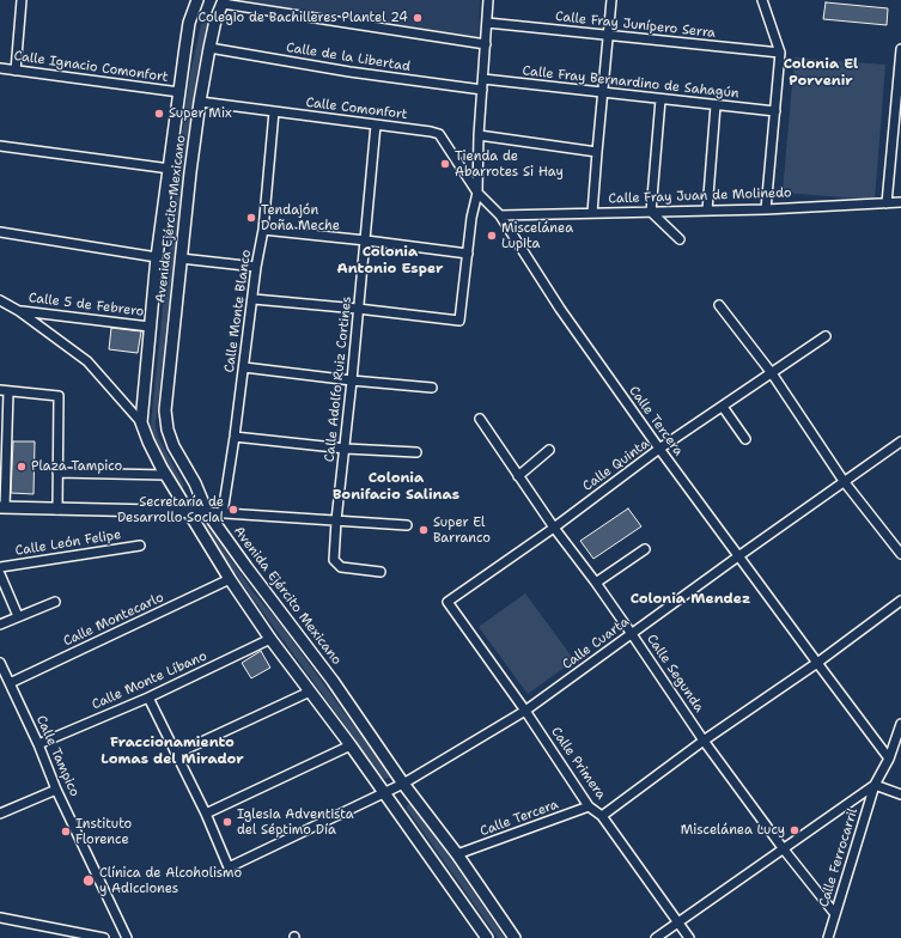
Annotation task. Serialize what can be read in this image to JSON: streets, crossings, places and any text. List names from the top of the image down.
{
  "streets": {
    "main road": ["Avenida Ejército Mexicano"],
    "street": [
      "Calle Fray Junípero Serra",
      "Calle de la Libertad",
      "Calle Ignacio Comonfort",
      "Calle Fray Bernardino de Sahagún",
      "Calle Comonfort",
      "Calle Fray Juan de Molinedo",
      "Calle 5 de Febrero",
      "Calle Monte Blanco",
      "Calle Adolfo Ruiz Cortines",
      "Calle Tercera",
      "Calle Quinta",
      "Calle León Felipe",
      "Calle Montecarlo",
      "Calle Cuarta",
      "Calle Segunda",
      "Calle Monte Líbano",
      "Calle Tampico",
      "Calle Primera",
      "Calle Ferrocarril"
    ]
  },
  "crossings": [
    ["Calle de la Libertad", "Avenida Ejército Mexicano"],
    ["Calle Ignacio Comonfort", "Avenida Ejército Mexicano"],
    ["Calle Comonfort", "Avenida Ejército Mexicano"],
    ["Calle Comonfort", "Calle Monte Blanco"],
    ["Calle Comonfort", "Calle Adolfo Ruiz Cortines"],
    ["Calle Comonfort", "Calle Tercera"],
    ["Calle Fray Juan de Molinedo", "Calle Tercera"],
    ["Avenida Ejército Mexicano", "Calle 5 de Febrero"],
    ["Avenida Ejército Mexicano", "Calle Tercera"],
    ["Avenida Ejército Mexicano", "Calle Montecarlo"],
    ["Avenida Ejército Mexicano", "Calle Cuarta"],
    ["Avenida Ejército Mexicano", "Calle Monte Líbano"],
    ["Calle Tercera", "Calle Quinta"],
    ["Calle Tercera", "Calle Cuarta"],
    ["Calle Tercera", "Calle Primera"],
    ["Calle Quinta", "Calle Segunda"],
    ["Calle Quinta", "Calle Primera"],
    ["Calle Montecarlo", "Calle Tampico"],
    ["Calle Cuarta", "Calle Segunda"],
    ["Calle Cuarta", "Calle Primera"],
    ["Calle Segunda", "Calle Ferrocarril"],
    ["Calle Monte Líbano", "Calle Tampico"]
  ],
  "districts": [
    "Colonia El Porvenir",
    "Colonia Antonio Esper",
    "Colonia Bonifacio Salinas",
    "Colonia Mendez",
    "Fraccionamiento Lomas del Mirador"
  ],
  "places": [
    "Colegio de Bachilleres Plantel 24",
    "Super Mix",
    "Tienda de Abarrotes Si Hay",
    "Tendajón Doña Meche",
    "Miscelánea Lupita",
    "Plaza Tampico",
    "Secretaría de Desarrollo Social",
    "Super El Barranco",
    "Iglesia Adventista del Séptimo Día",
    "Miscelánea Lucy",
    "Instituto Florence",
    "Clínica de Alcoholismo y Adicciones"
  ]
}
